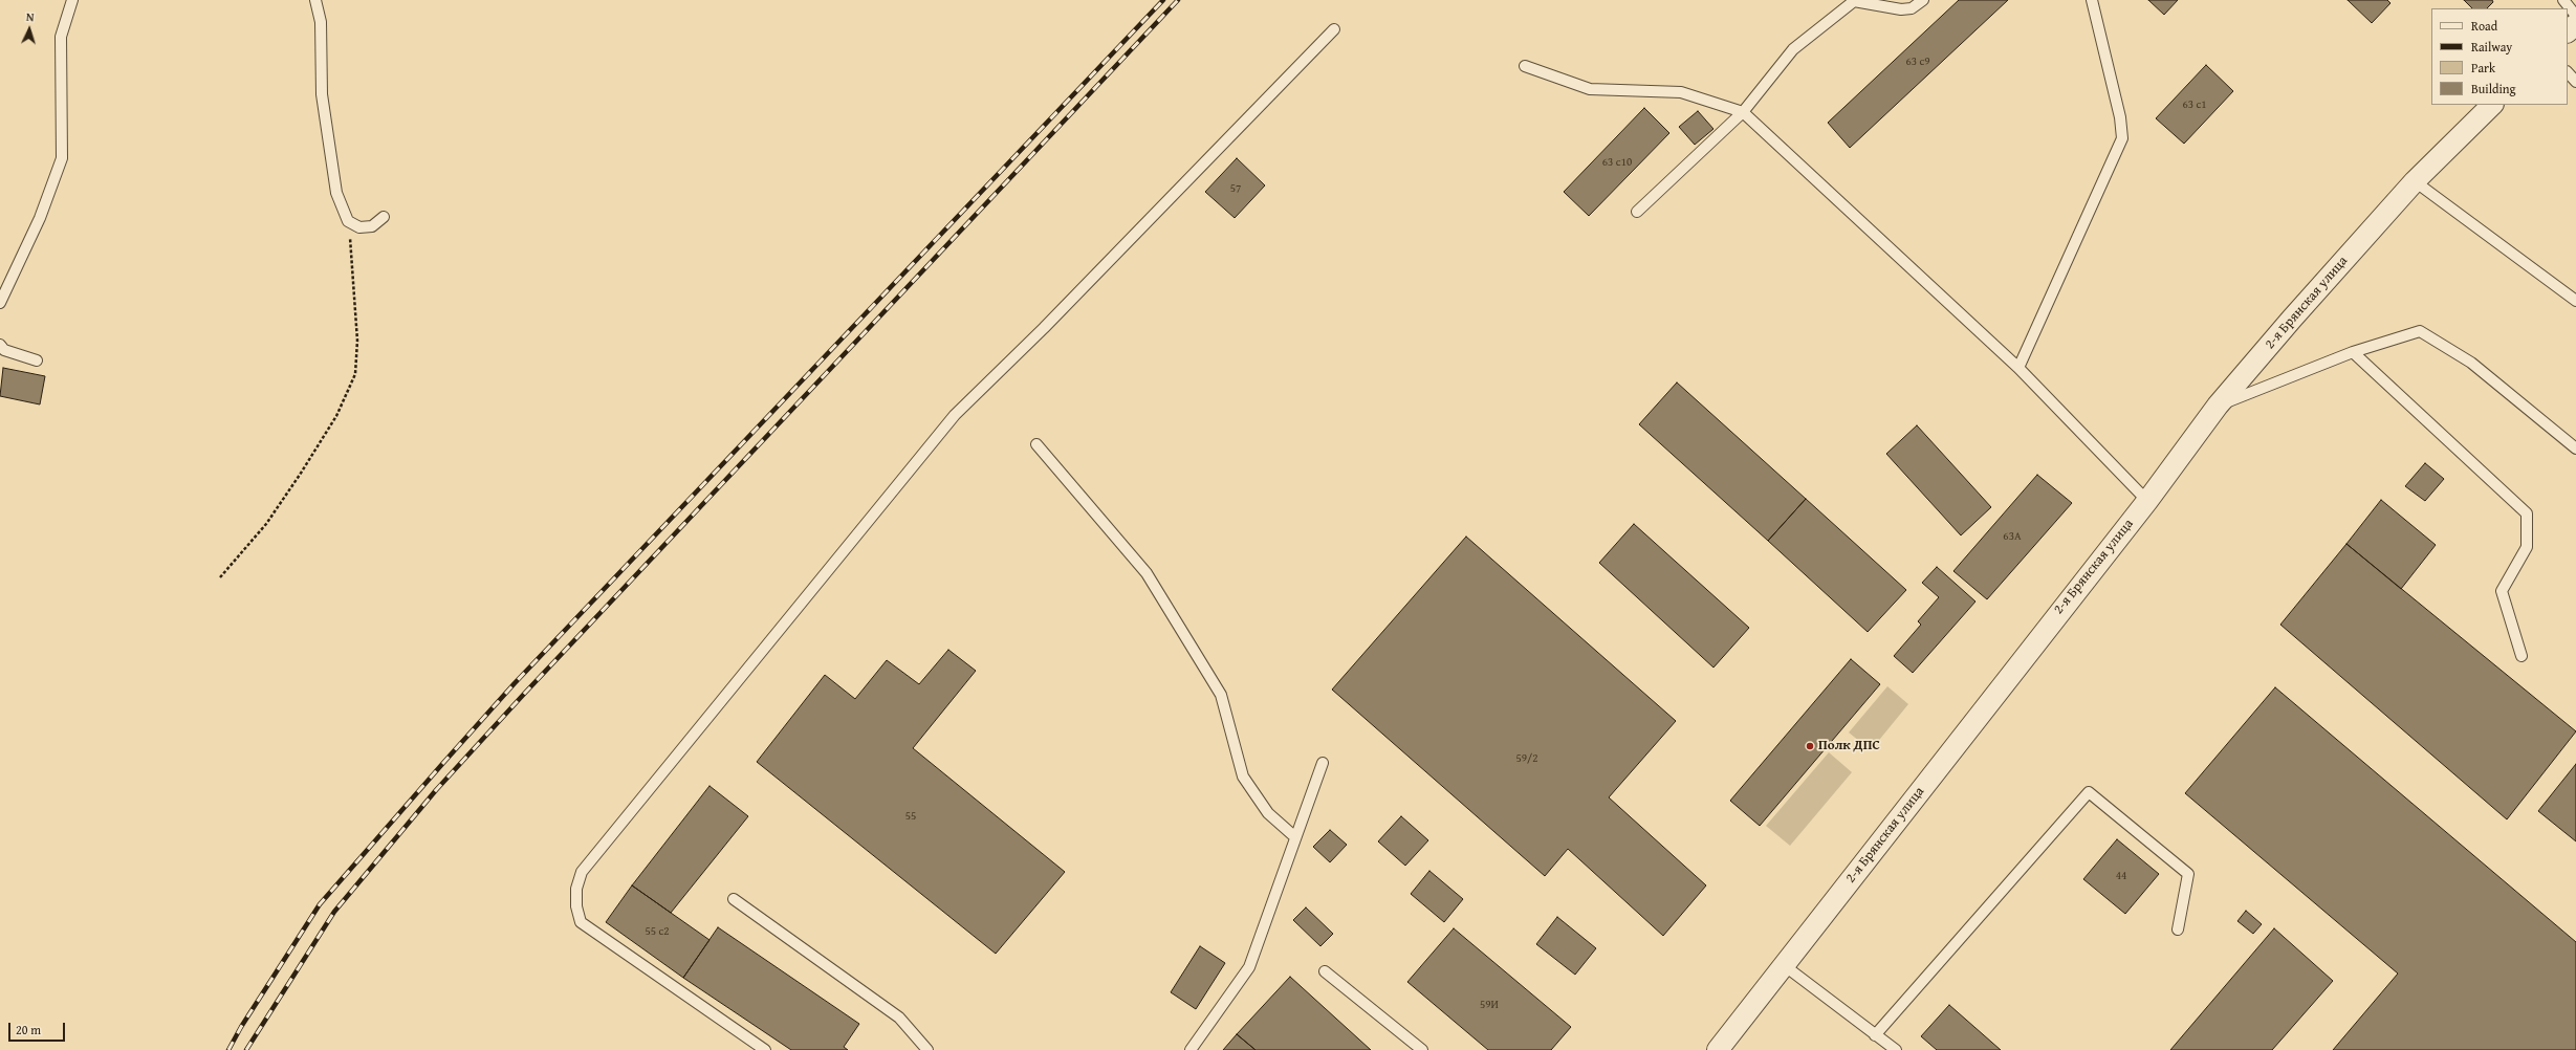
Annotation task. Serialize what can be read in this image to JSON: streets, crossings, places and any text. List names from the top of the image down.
{
  "streets": {
    "street": ["2-я Брянская улица"]
  },
  "places": ["Полк ДПС"],
  "house_numbers": [
    "63 с9",
    "63 с1",
    "63 с10",
    "57",
    "63А",
    "59/2",
    "55",
    "44",
    "55 с2",
    "59И"
  ],
  "legend": [
    "Road",
    "Railway",
    "Park",
    "Building"
  ],
  "scale_bar": "20 m",
  "north": "top"
}
